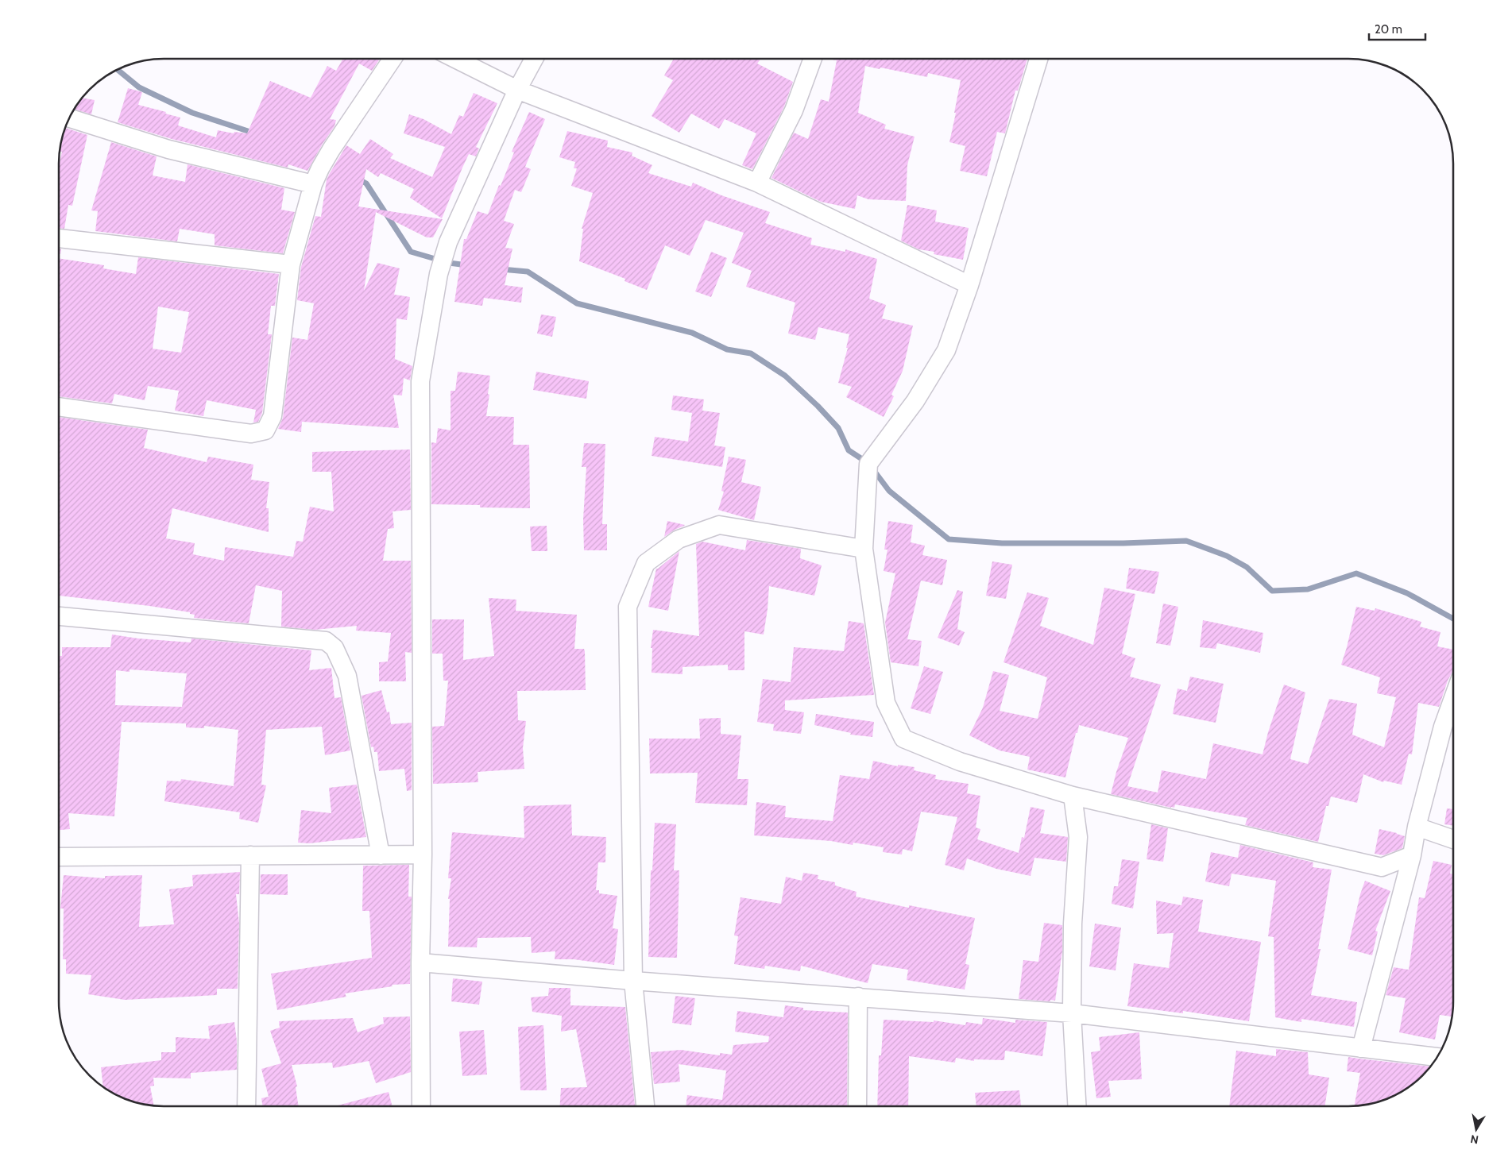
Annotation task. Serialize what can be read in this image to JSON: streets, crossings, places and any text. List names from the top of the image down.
{
  "scale_bar": "20 m",
  "north": "bottom"
}
